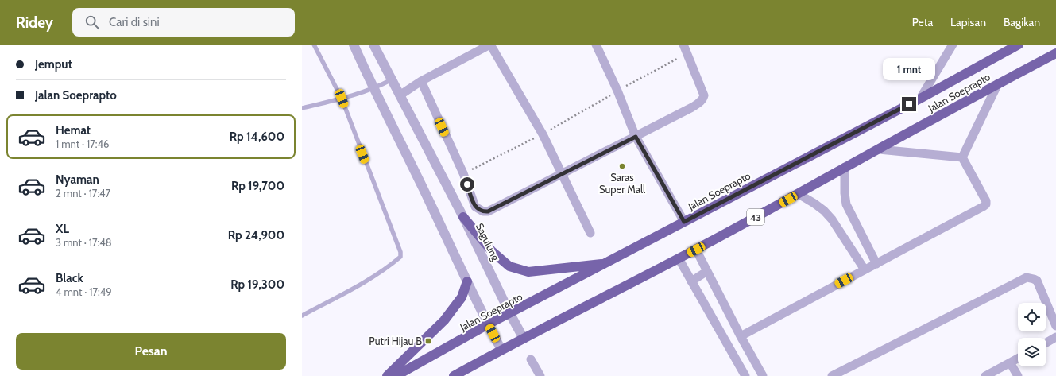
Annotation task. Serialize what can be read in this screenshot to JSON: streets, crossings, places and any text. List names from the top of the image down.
{
  "streets": {
    "highway": ["Jalan Soeprapto", "43"],
    "street": ["Sagulung"]
  },
  "crossings": [
    ["Jalan Soeprapto", "Sagulung"]
  ],
  "places": {
    "other": ["Saras Super Mall"],
    "transit": ["Putri Hijau B"]
  },
  "page": {
    "header": "Ridey",
    "search": "Cari di sini",
    "nav": ["Peta", "Lapisan", "Bagikan"],
    "banner": ["Jemput", "Jalan Soeprapto"],
    "bubble": "1 mnt",
    "list": [
      {
        "name": "Hemat",
        "note": "1 mnt · 17:46",
        "value": "Rp 14,600"
      },
      {
        "name": "Nyaman",
        "note": "2 mnt · 17:47",
        "value": "Rp 19,700"
      },
      {
        "name": "XL",
        "note": "3 mnt · 17:48",
        "value": "Rp 24,900"
      },
      {
        "name": "Black",
        "note": "4 mnt · 17:49",
        "value": "Rp 19,300"
      }
    ],
    "buttons": "Pesan"
  }
}
